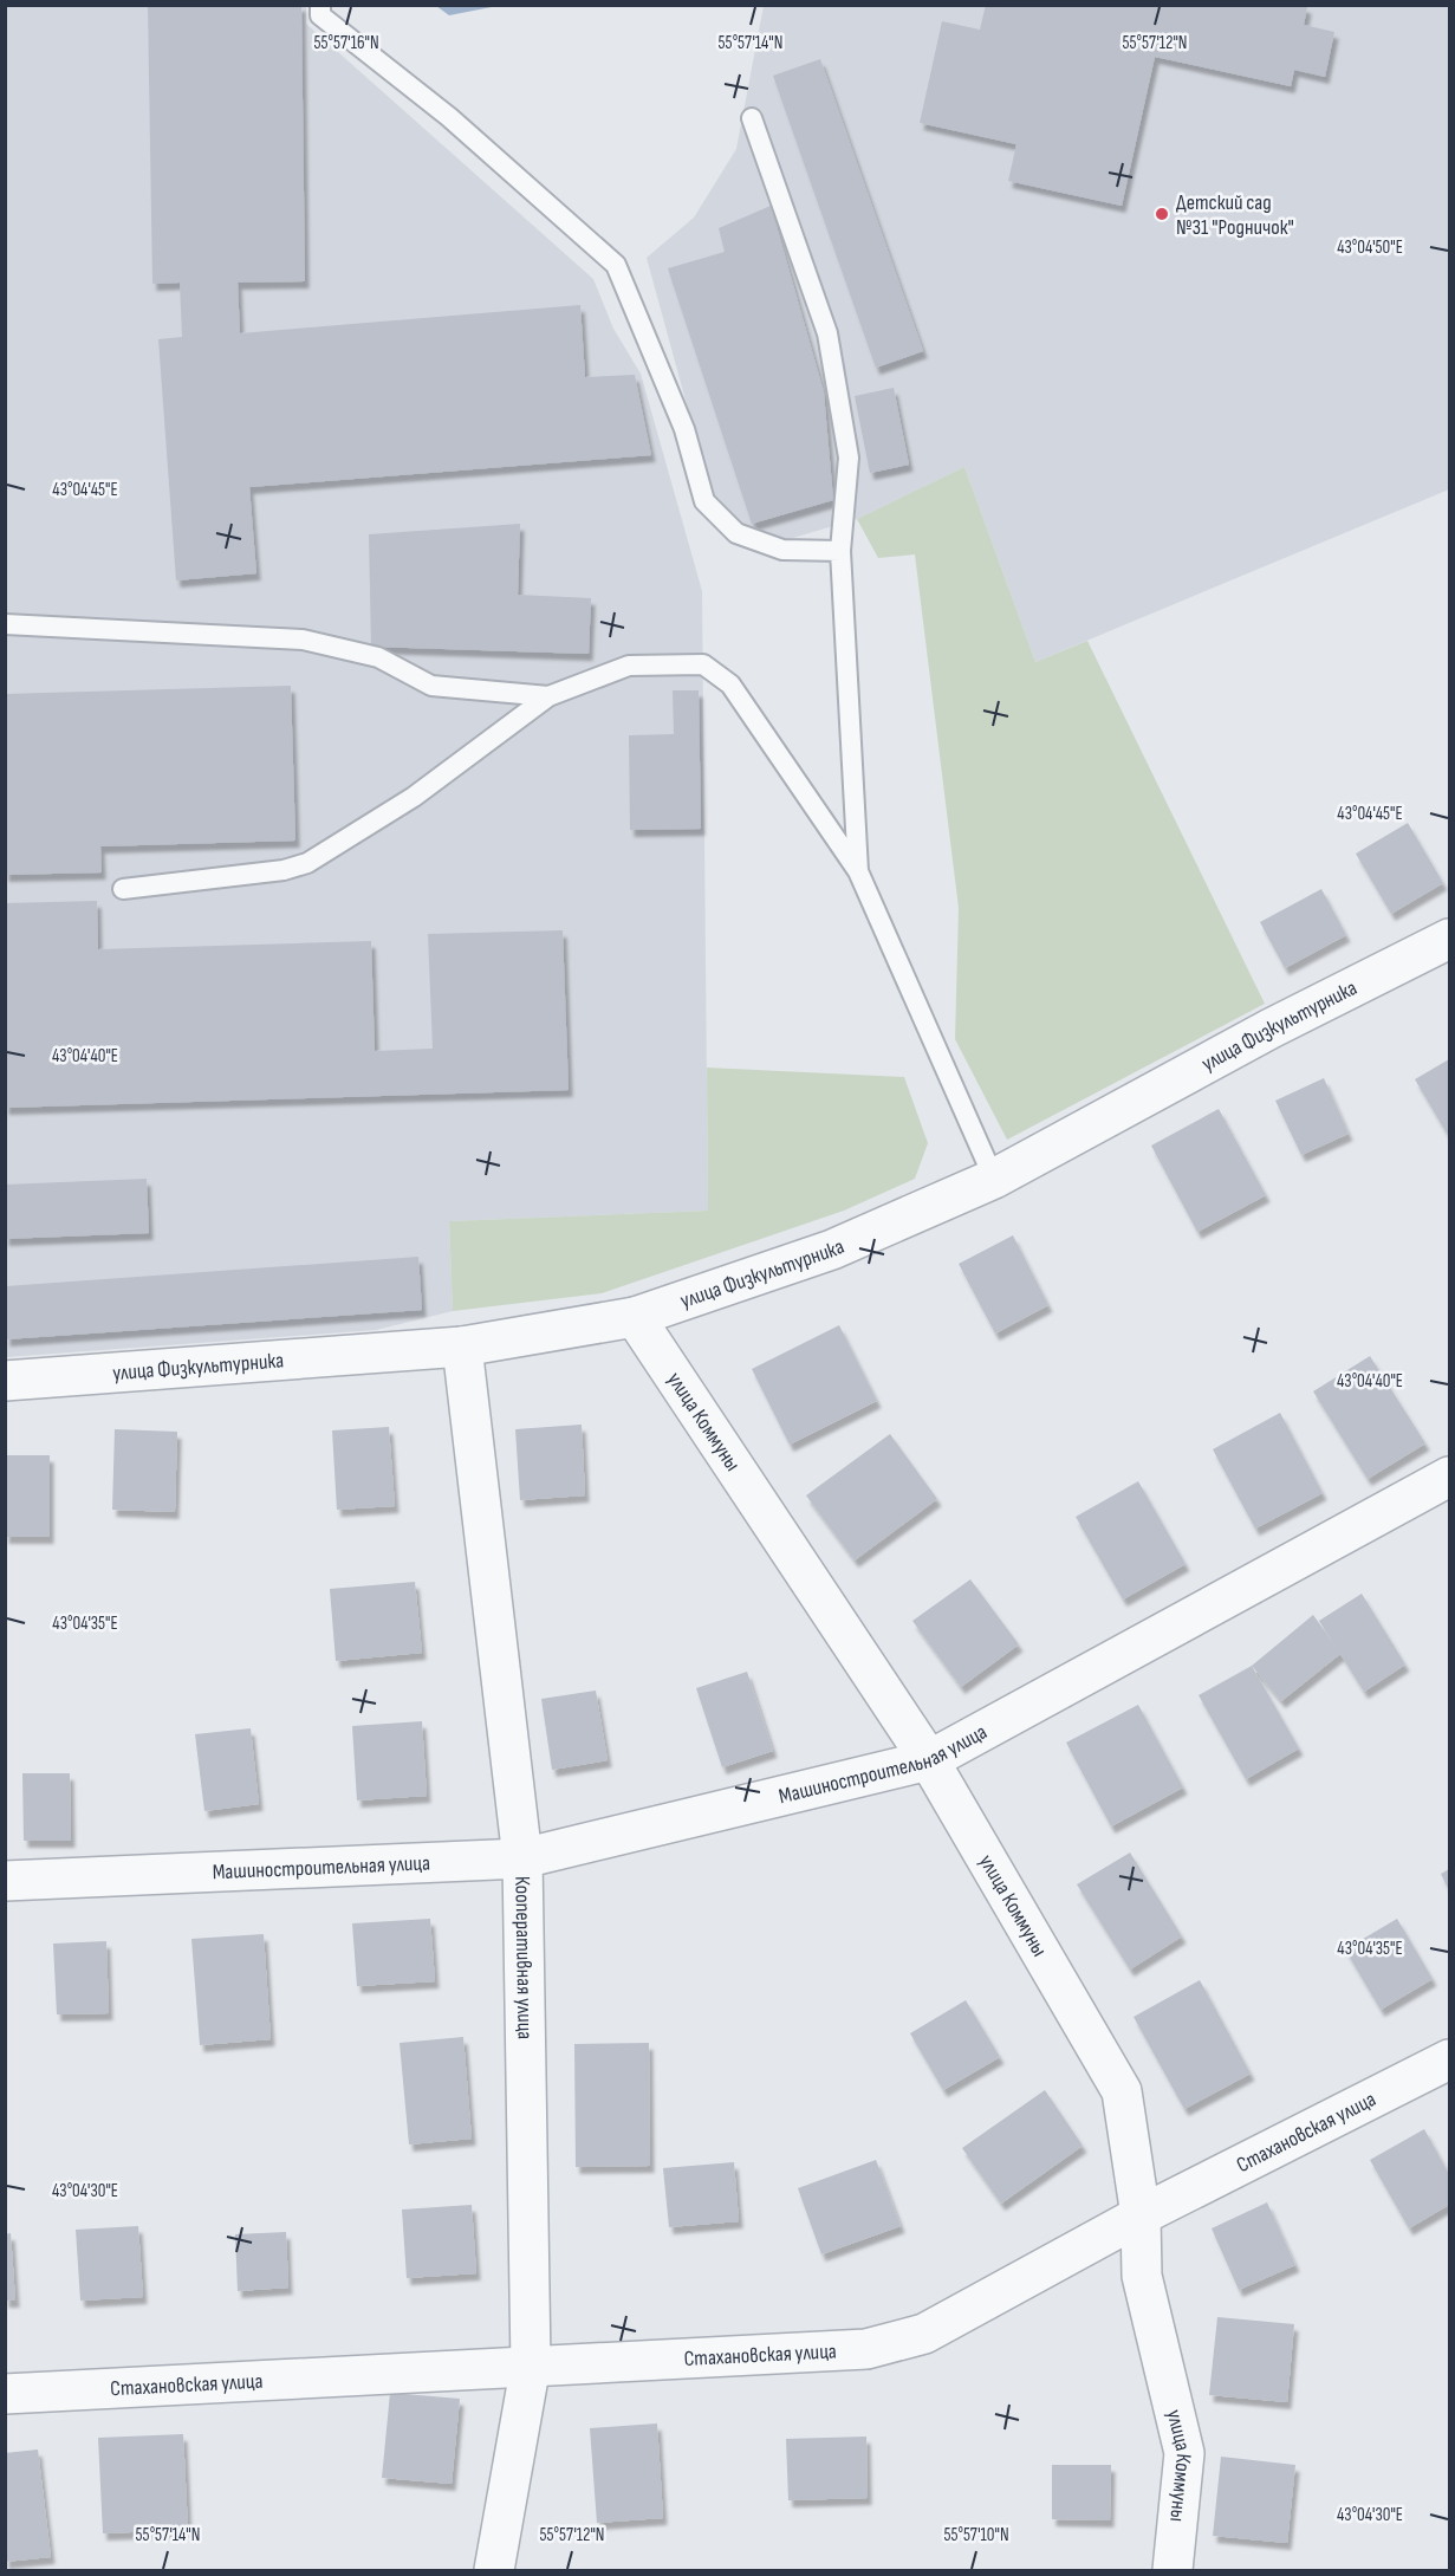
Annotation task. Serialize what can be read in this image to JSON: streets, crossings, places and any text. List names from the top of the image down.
{
  "streets": {
    "street": [
      "улица Физкультурника",
      "улица Коммуны",
      "Машиностроительная улица",
      "Кооперативная улица",
      "Стахановская улица"
    ]
  },
  "crossings": [
    ["улица Физкультурника", "улица Коммуны"],
    ["улица Физкультурника", "Кооперативная улица"],
    ["улица Коммуны", "Машиностроительная улица"],
    ["улица Коммуны", "Стахановская улица"],
    ["Машиностроительная улица", "Кооперативная улица"],
    ["Кооперативная улица", "Стахановская улица"]
  ],
  "places": ["Детский сад №31 \"Родничок\""],
  "coordinates": [
    "55°57'14\"N",
    "55°57'12\"N",
    "55°57'16\"N",
    "43°04'50\"E",
    "43°04'45\"E",
    "43°04'40\"E",
    "43°04'35\"E",
    "43°04'30\"E",
    "55°57'10\"N"
  ]
}
